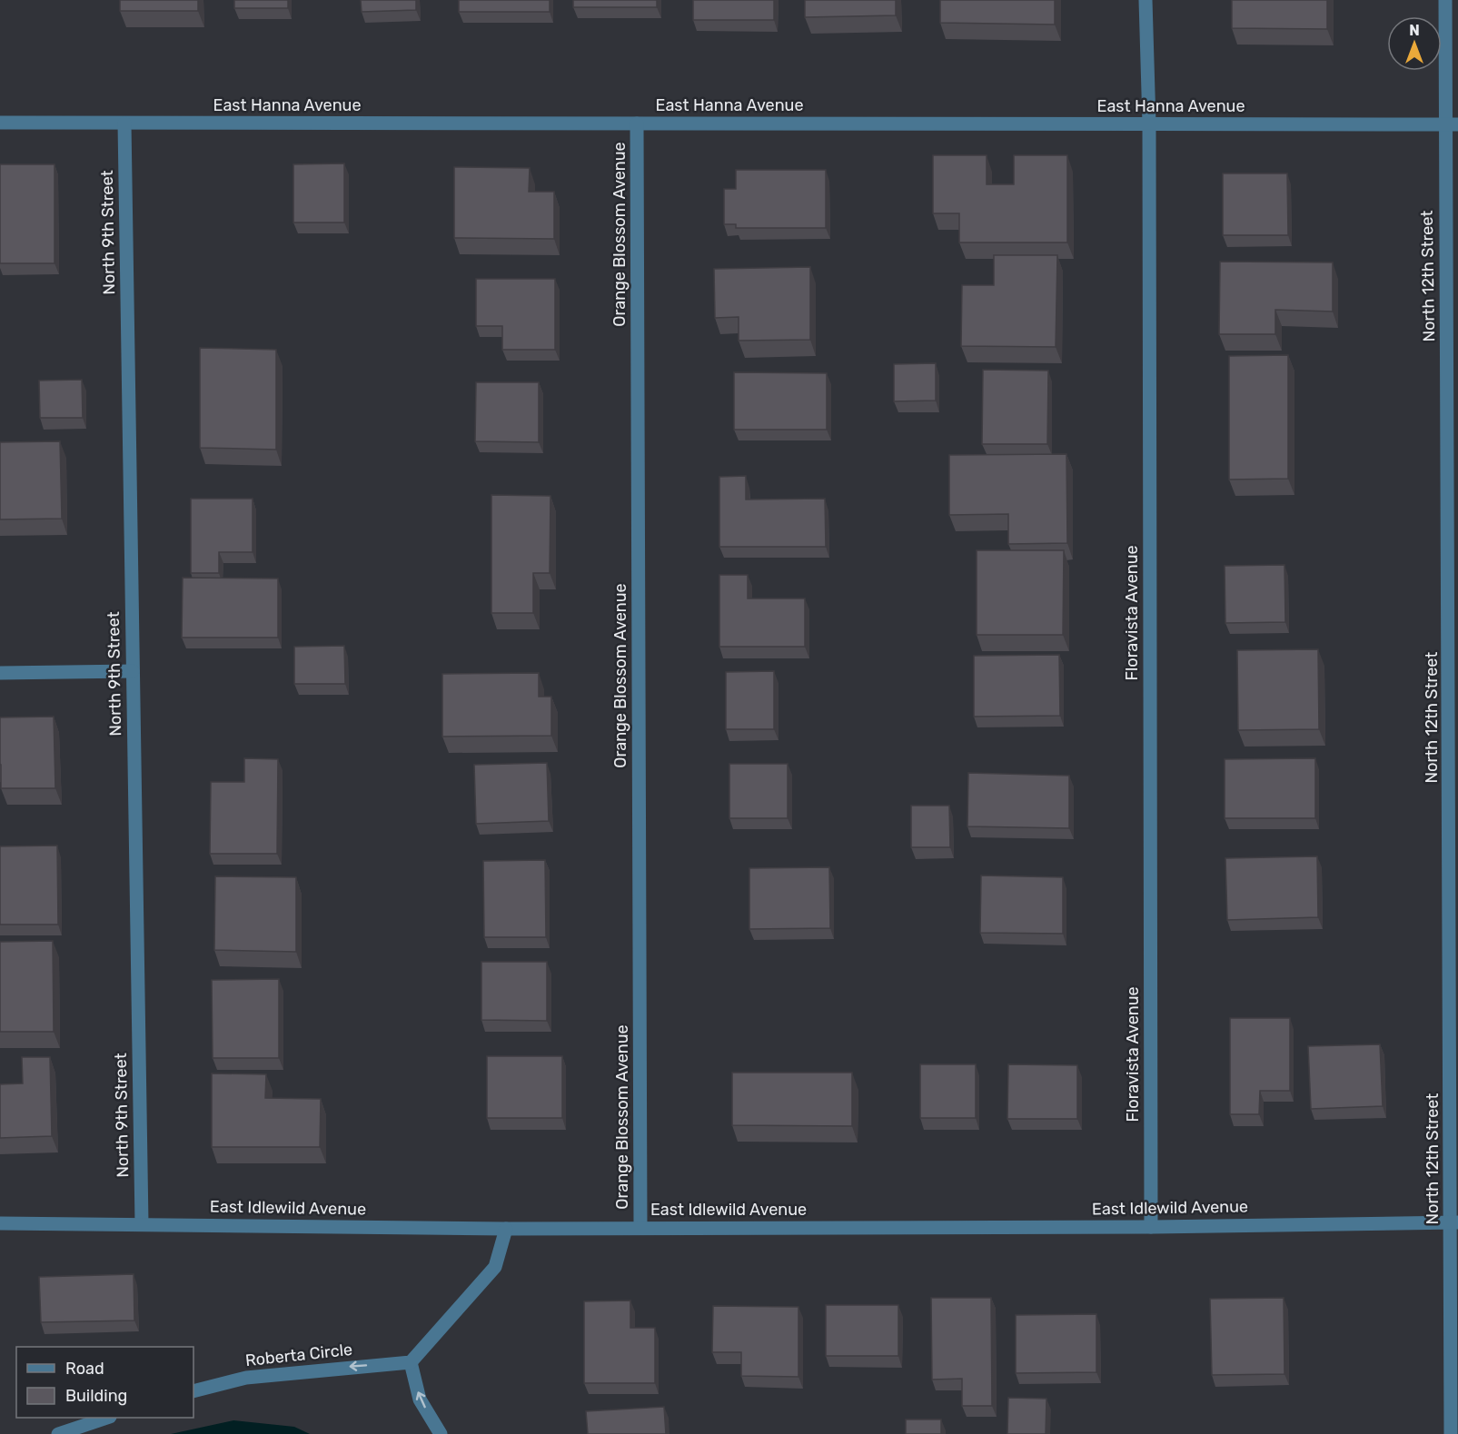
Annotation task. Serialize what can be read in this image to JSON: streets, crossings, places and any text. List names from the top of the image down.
{
  "streets": {
    "street": [
      "East Hanna Avenue",
      "North 9th Street",
      "Orange Blossom Avenue",
      "North 12th Street",
      "Floravista Avenue",
      "East Idlewild Avenue",
      "Roberta Circle"
    ]
  },
  "crossings": [
    ["East Hanna Avenue", "North 9th Street"],
    ["East Hanna Avenue", "Orange Blossom Avenue"],
    ["East Hanna Avenue", "North 12th Street"],
    ["East Hanna Avenue", "Floravista Avenue"],
    ["North 9th Street", "East Idlewild Avenue"],
    ["Orange Blossom Avenue", "East Idlewild Avenue"],
    ["North 12th Street", "East Idlewild Avenue"],
    ["Floravista Avenue", "East Idlewild Avenue"]
  ],
  "one_way": ["Roberta Circle"],
  "legend": ["Road", "Building"],
  "north": "top"
}
